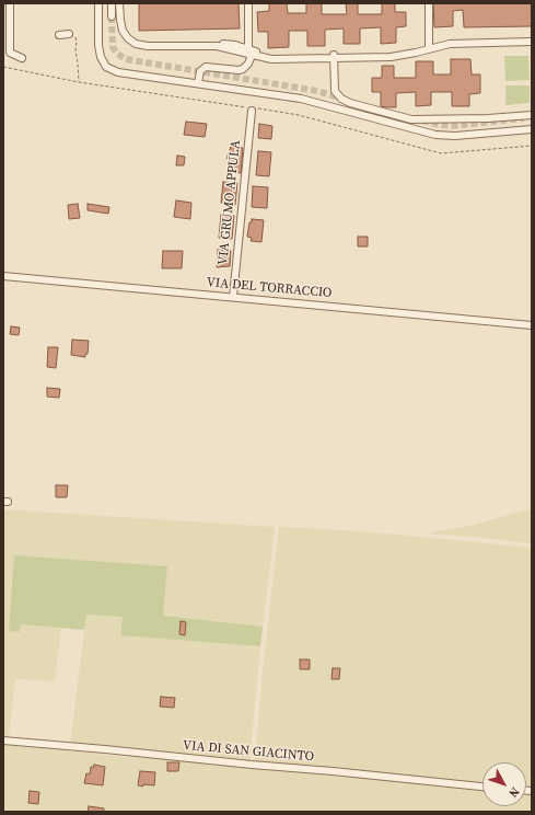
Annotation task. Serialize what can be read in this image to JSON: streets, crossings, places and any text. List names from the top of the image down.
{
  "streets": {
    "street": ["VIA GRUMO APPULA", "VIA DEL TORRACCIO", "VIA DI SAN GIACINTO"]
  },
  "crossings": [
    ["VIA GRUMO APPULA", "VIA DEL TORRACCIO"]
  ],
  "north": "bottom right"
}
